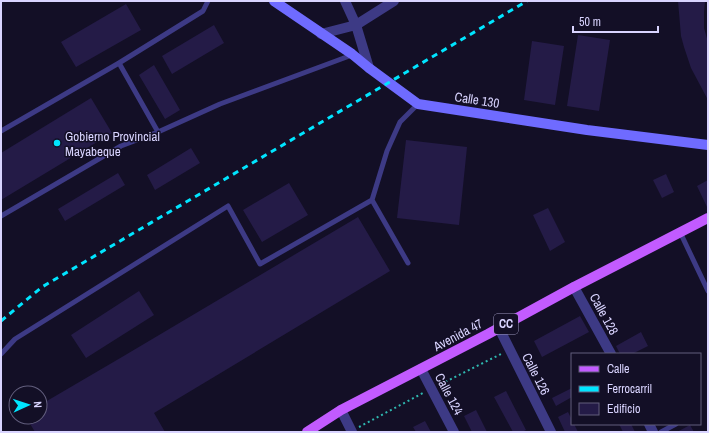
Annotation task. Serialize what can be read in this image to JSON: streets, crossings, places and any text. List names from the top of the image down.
{
  "streets": {
    "main road": ["Calle 130", "CC", "Avenida 47"],
    "street": ["Calle 128", "Calle 126", "Calle 124"]
  },
  "crossings": [
    ["Calle 128", "Avenida 47"],
    ["Avenida 47", "Calle 126"],
    ["Avenida 47", "Calle 124"]
  ],
  "places": ["Gobierno Provincial Mayabeque"],
  "legend": ["Calle", "Ferrocarril", "Edificio"],
  "scale_bar": "50 m",
  "north": "right"
}
